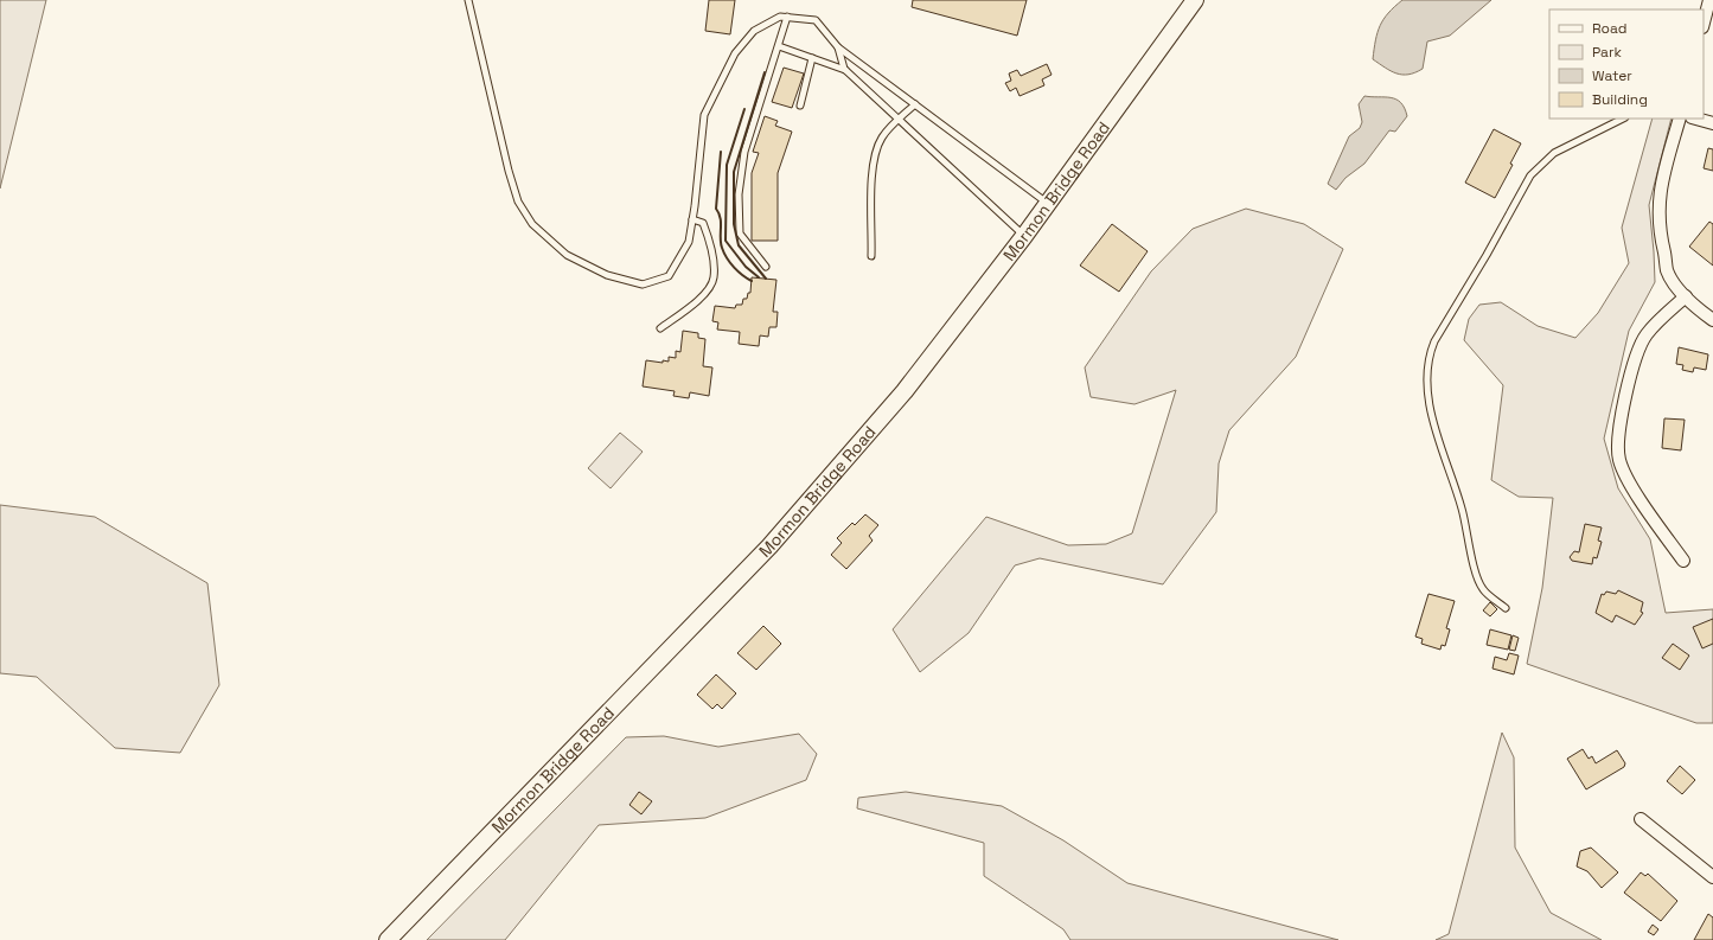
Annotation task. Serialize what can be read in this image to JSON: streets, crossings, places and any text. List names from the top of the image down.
{
  "streets": {
    "main road": ["Mormon Bridge Road"]
  },
  "legend": [
    "Road",
    "Park",
    "Water",
    "Building"
  ]
}
